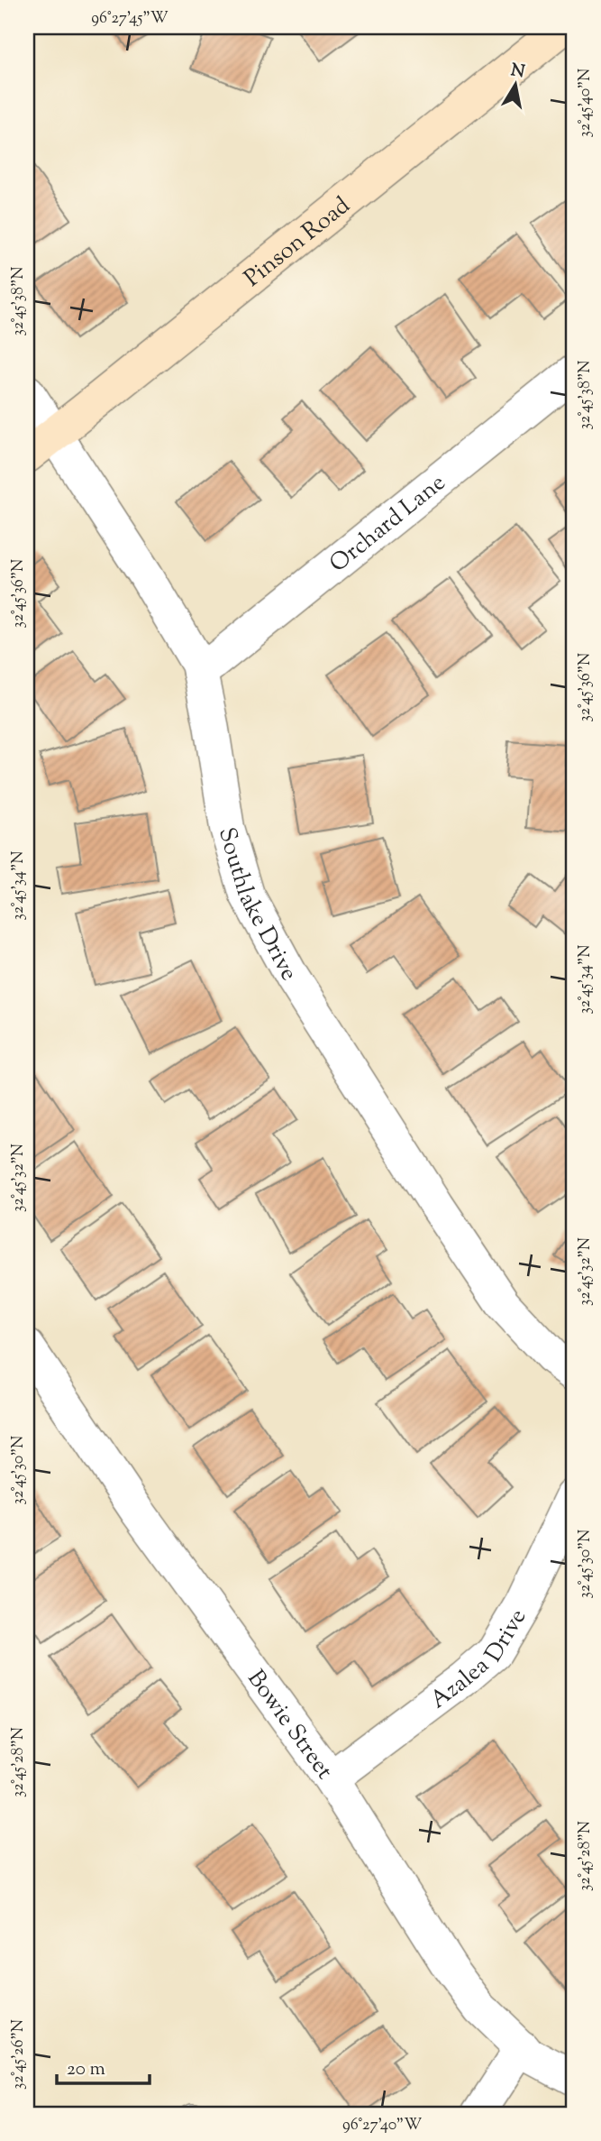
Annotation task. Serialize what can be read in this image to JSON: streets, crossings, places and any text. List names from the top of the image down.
{
  "streets": {
    "main road": ["Pinson Road"],
    "street": [
      "Orchard Lane",
      "Southlake Drive",
      "Azalea Drive",
      "Bowie Street"
    ]
  },
  "crossings": [
    ["Pinson Road", "Southlake Drive"],
    ["Orchard Lane", "Southlake Drive"],
    ["Azalea Drive", "Bowie Street"]
  ],
  "scale_bar": "20 m",
  "north": "top",
  "coordinates": [
    "96°27'45\"W",
    "32°45'40\"N",
    "32°45'38\"N",
    "32°45'36\"N",
    "32°45'34\"N",
    "32°45'32\"N",
    "32°45'30\"N",
    "32°45'28\"N",
    "32°45'26\"N",
    "96°27'40\"W"
  ]
}
